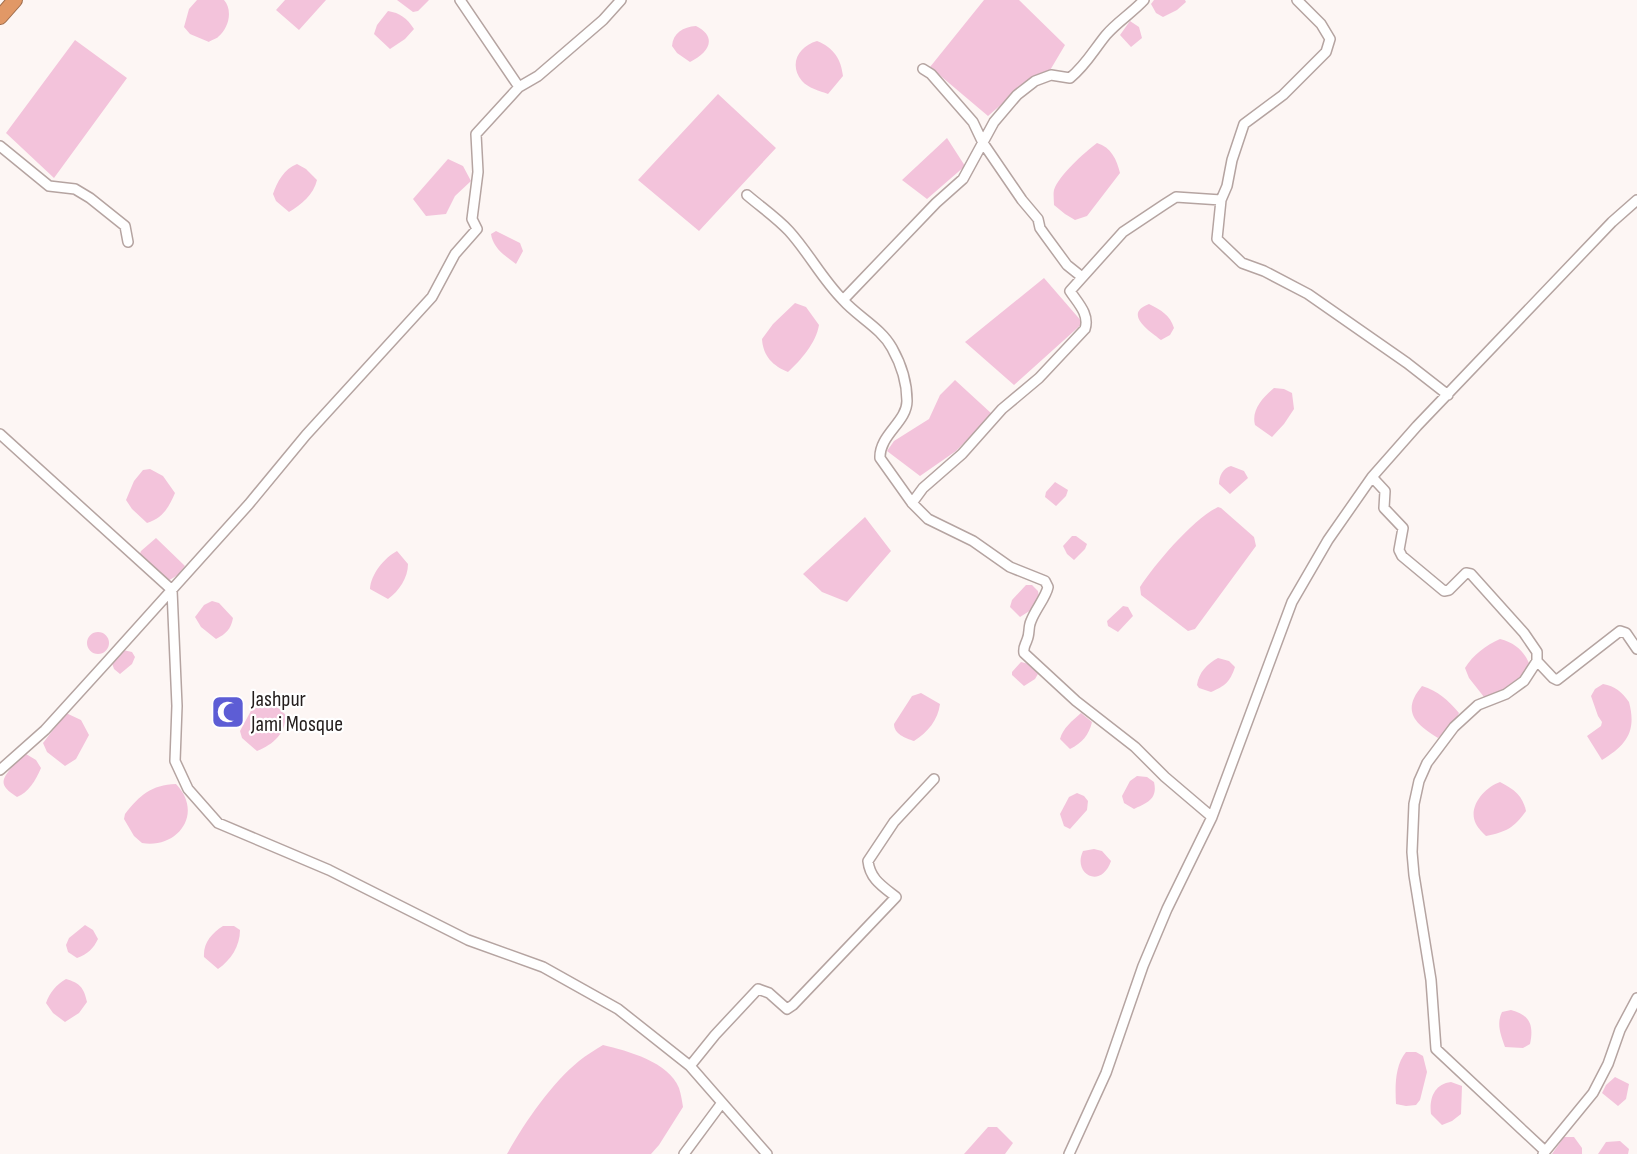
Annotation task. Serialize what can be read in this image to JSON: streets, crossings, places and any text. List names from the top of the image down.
{
  "places": {
    "mosque": ["Jashpur Jami Mosque"]
  }
}
